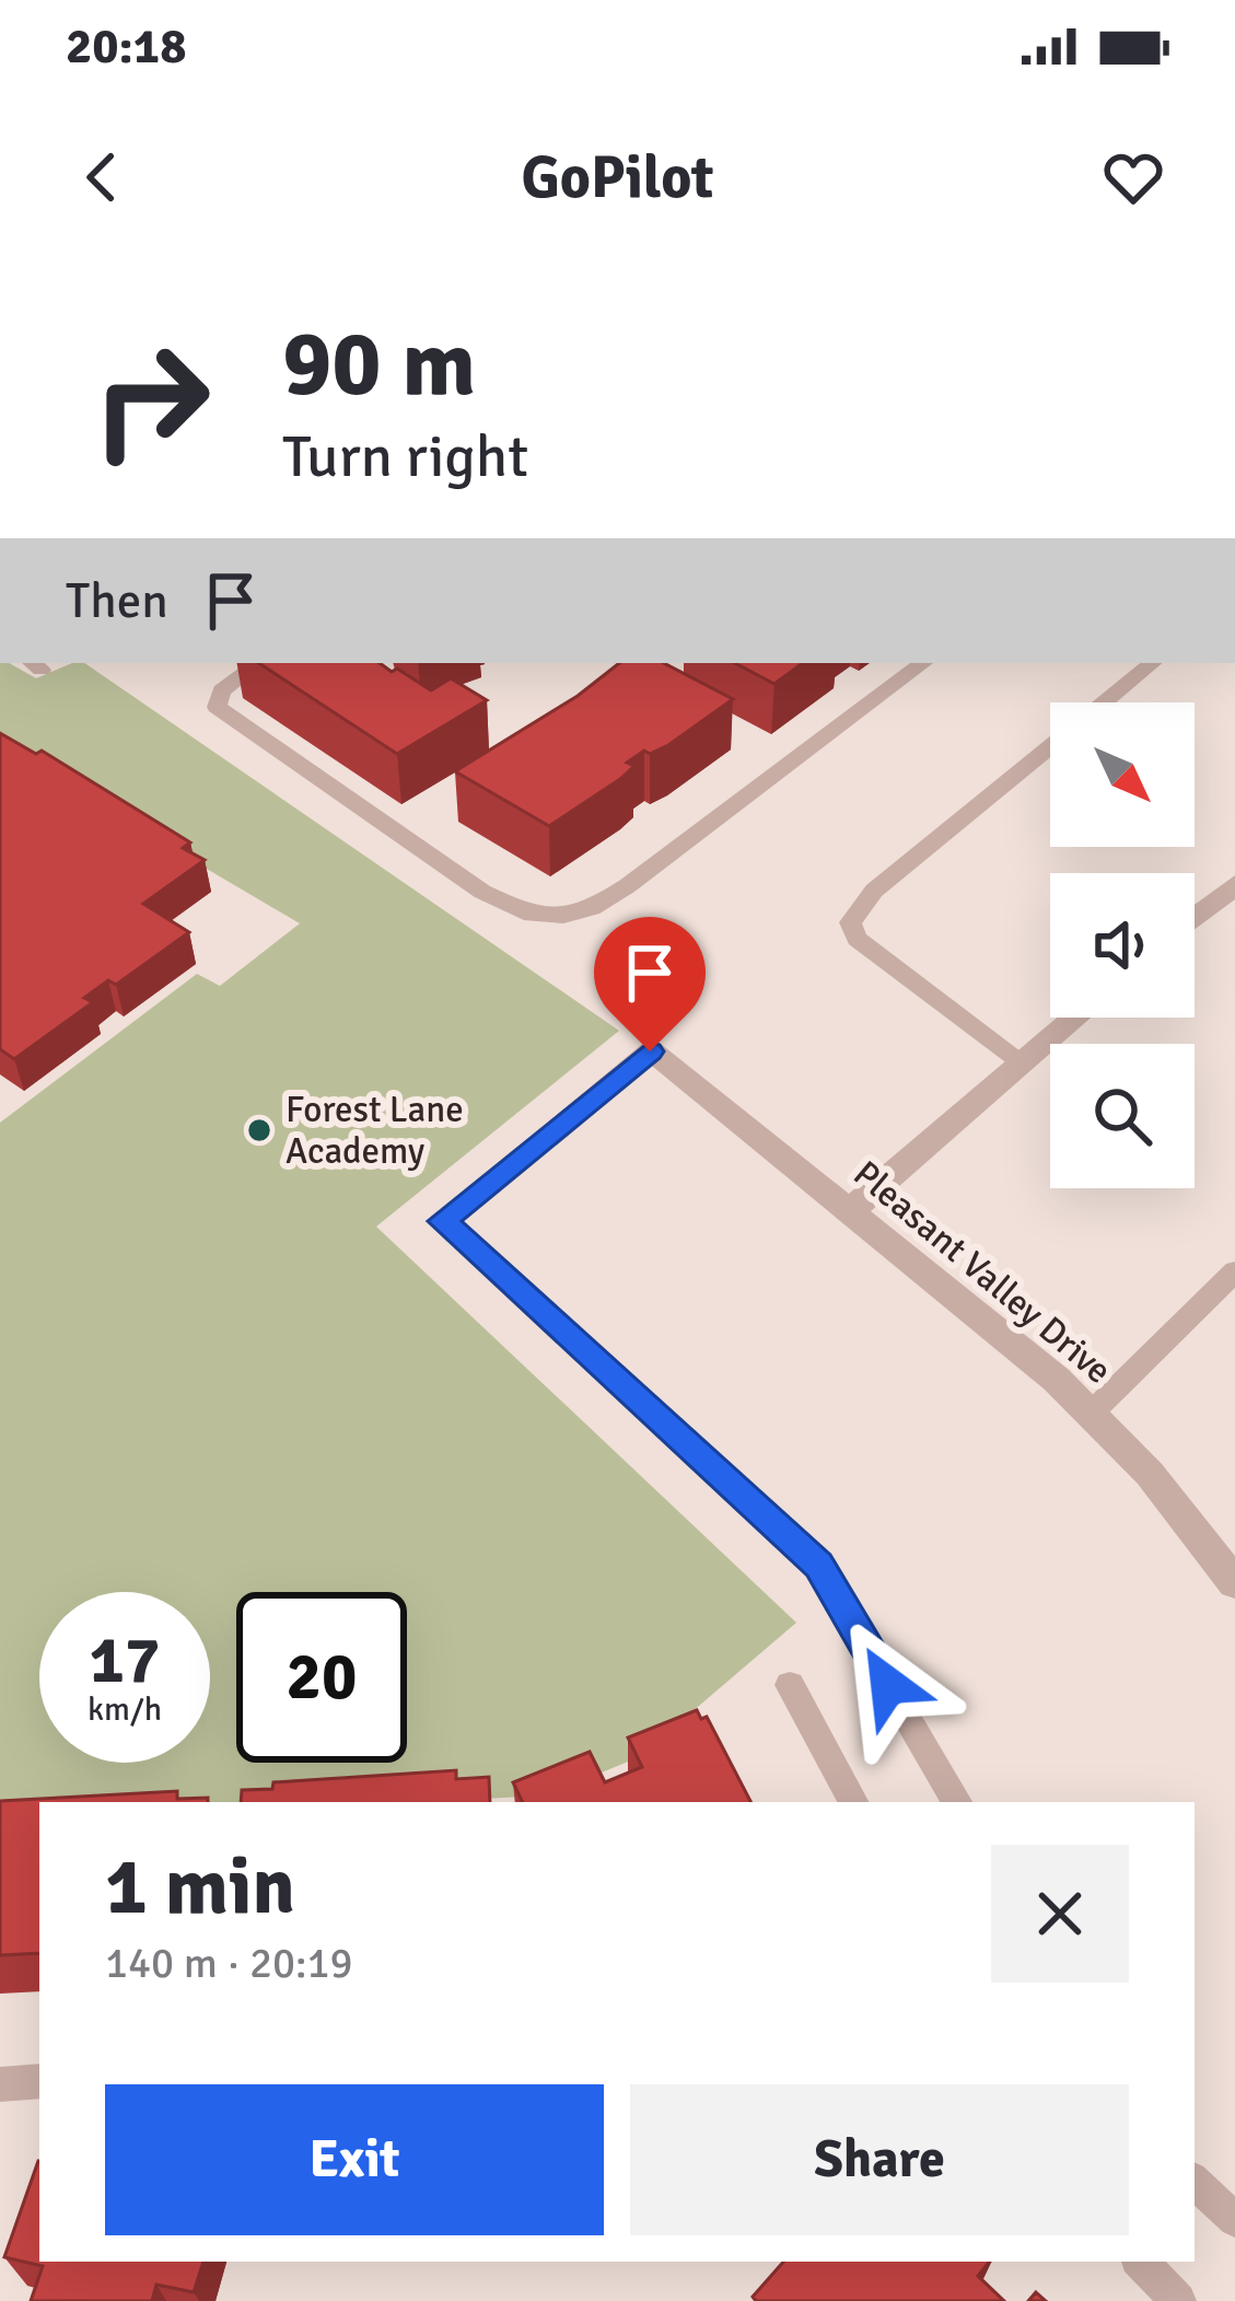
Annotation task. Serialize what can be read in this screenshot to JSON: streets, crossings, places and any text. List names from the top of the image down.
{
  "streets": {
    "street": ["Pleasant Valley Drive"]
  },
  "places": ["Forest Lane Academy"],
  "north": "bottom right",
  "page": {
    "status": "20:18",
    "header": "GoPilot",
    "turn": ["90 m", "Turn right"],
    "then": "Then",
    "speed": "17 km/h",
    "limit": "20",
    "heading": ["1 min", "140 m · 20:19"],
    "buttons": ["Exit", "Share"]
  }
}
